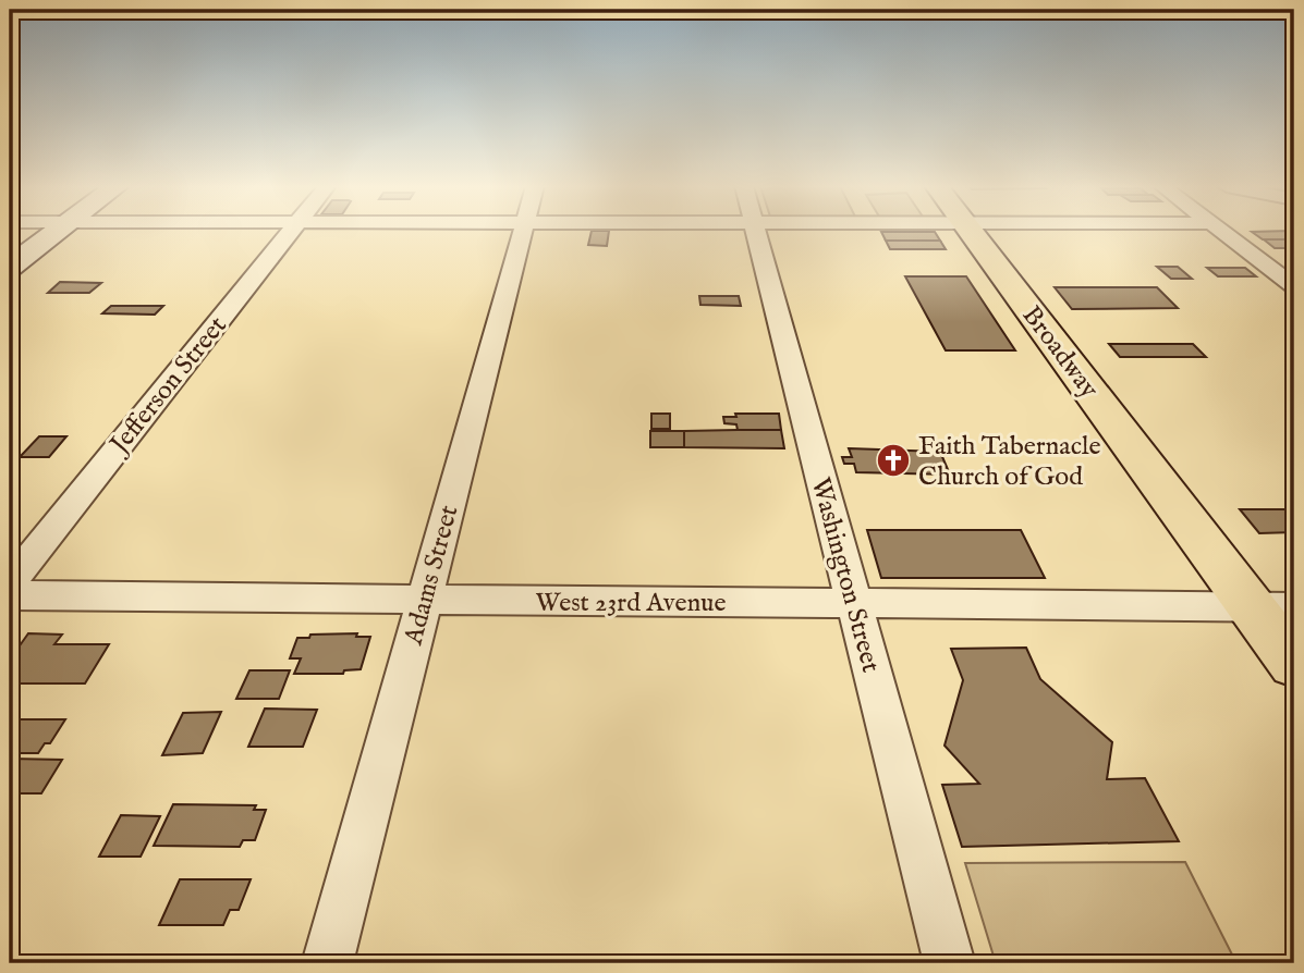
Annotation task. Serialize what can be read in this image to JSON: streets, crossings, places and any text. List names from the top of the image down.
{
  "streets": {
    "main road": ["Broadway"],
    "street": [
      "Jefferson Street",
      "Adams Street",
      "Washington Street",
      "West 23rd Avenue"
    ]
  },
  "crossings": [
    ["Broadway", "West 23rd Avenue"],
    ["Adams Street", "West 23rd Avenue"],
    ["Washington Street", "West 23rd Avenue"]
  ],
  "places": {
    "church": ["Faith Tabernacle Church of God"]
  }
}
